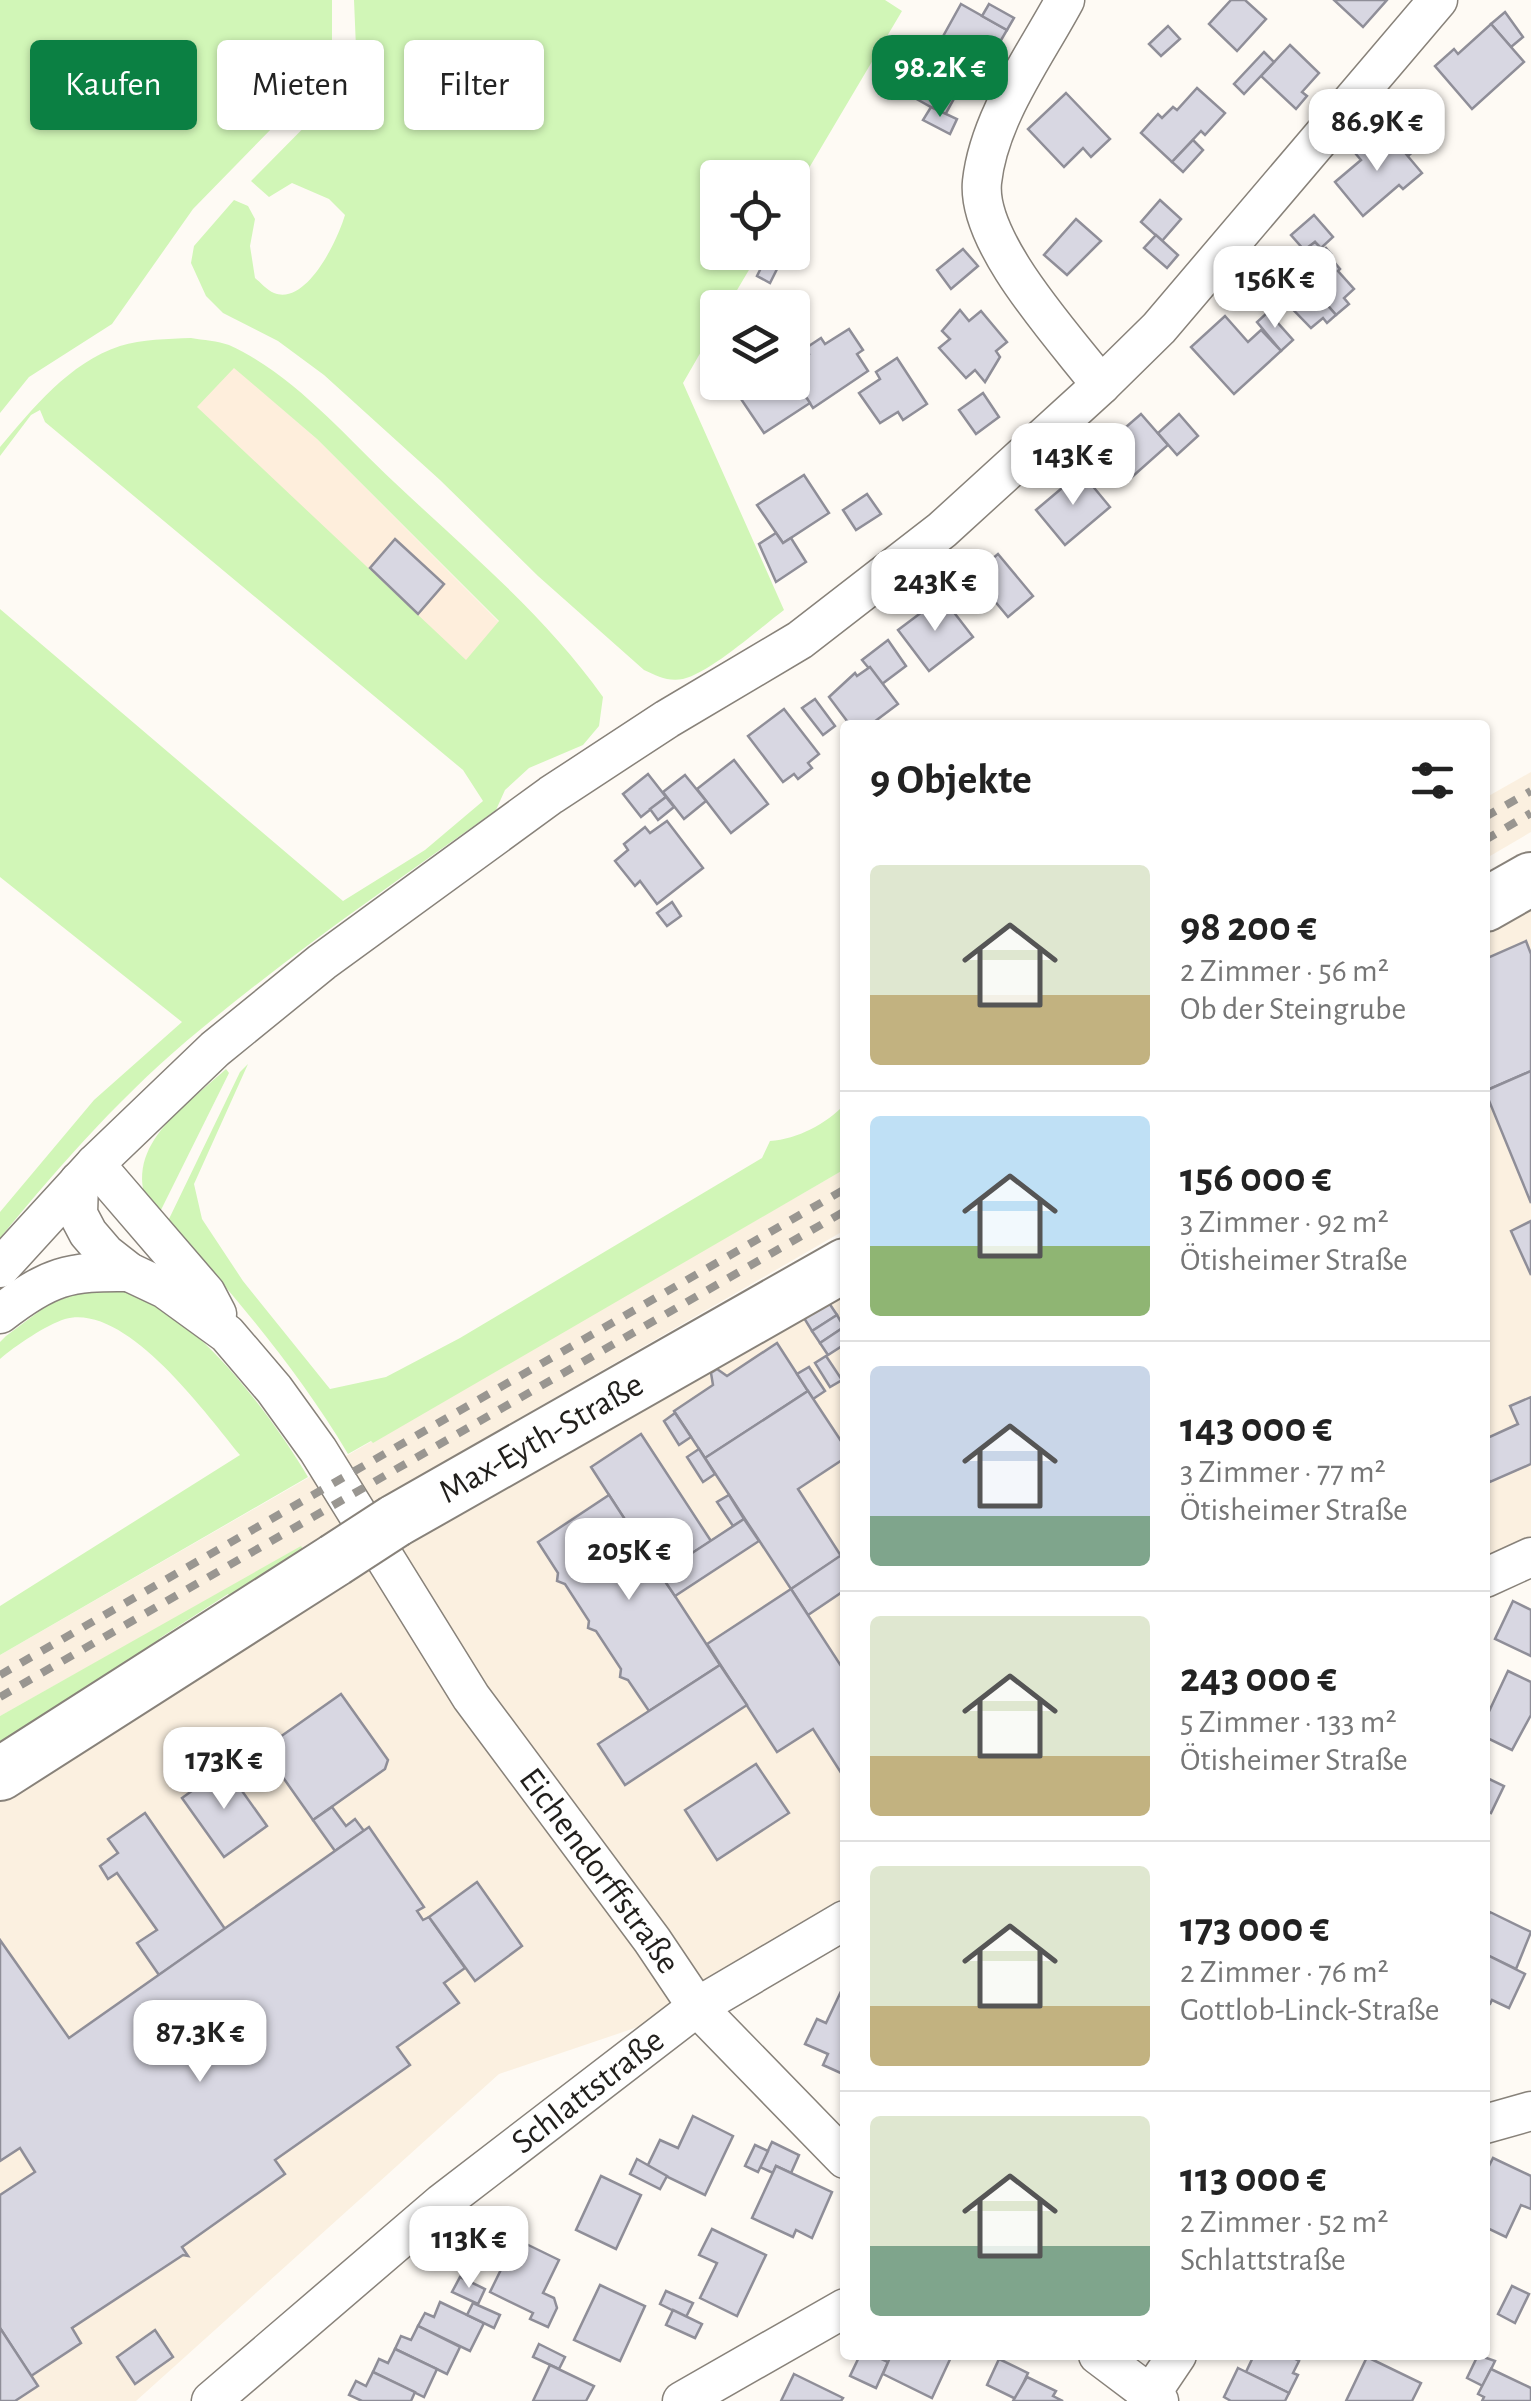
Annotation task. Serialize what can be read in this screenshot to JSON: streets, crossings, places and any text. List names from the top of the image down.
{
  "streets": {
    "street": ["Max-Eyth-Straße", "Eichendorffstraße", "Schlattstraße"]
  },
  "crossings": [
    ["Max-Eyth-Straße", "Eichendorffstraße"],
    ["Eichendorffstraße", "Schlattstraße"]
  ],
  "page": {
    "price": [
      "98.2K €",
      "86.9K €",
      "156K €",
      "143K €",
      "243K €",
      "205K €",
      "173K €",
      "87.3K €",
      "113K €"
    ],
    "chip": ["Kaufen", "Mieten", "Filter"],
    "heading": "9 Objekte",
    "list": [
      {
        "name": "98 200 €",
        "note": "2 Zimmer · 56 m² · Ob der Steingrube"
      },
      {
        "name": "156 000 €",
        "note": "3 Zimmer · 92 m² · Ötisheimer Straße"
      },
      {
        "name": "143 000 €",
        "note": "3 Zimmer · 77 m² · Ötisheimer Straße"
      },
      {
        "name": "243 000 €",
        "note": "5 Zimmer · 133 m² · Ötisheimer Straße"
      },
      {
        "name": "173 000 €",
        "note": "2 Zimmer · 76 m² · Gottlob-Linck-Straße"
      },
      {
        "name": "113 000 €",
        "note": "2 Zimmer · 52 m² · Schlattstraße"
      }
    ]
  }
}
